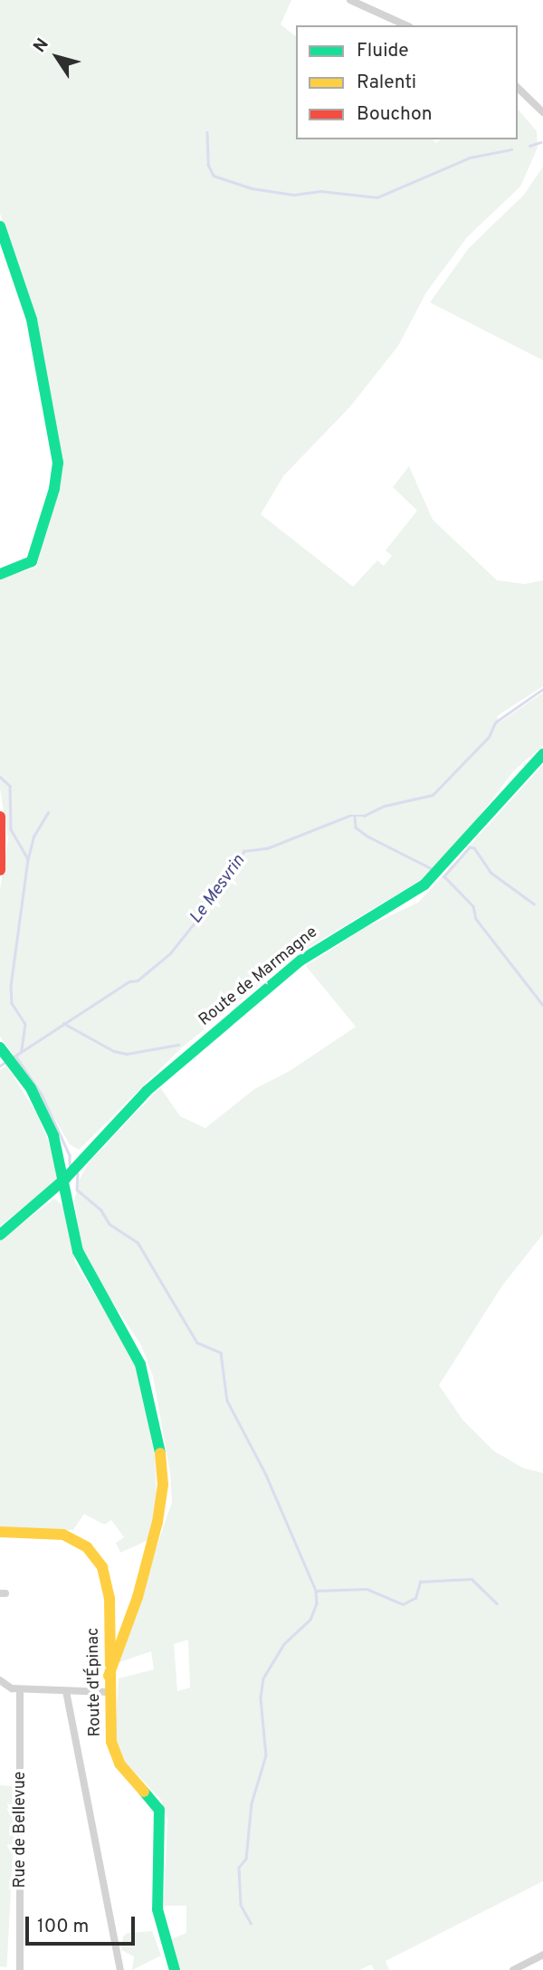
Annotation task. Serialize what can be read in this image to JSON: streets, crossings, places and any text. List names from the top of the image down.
{
  "streets": {
    "main road": ["Route de Marmagne", "Route d'Épinac"],
    "street": ["Rue de Bellevue"]
  },
  "water": ["Le Mesvrin"],
  "legend": ["Fluide", "Ralenti", "Bouchon"],
  "scale_bar": "100 m",
  "north": "top left"
}
